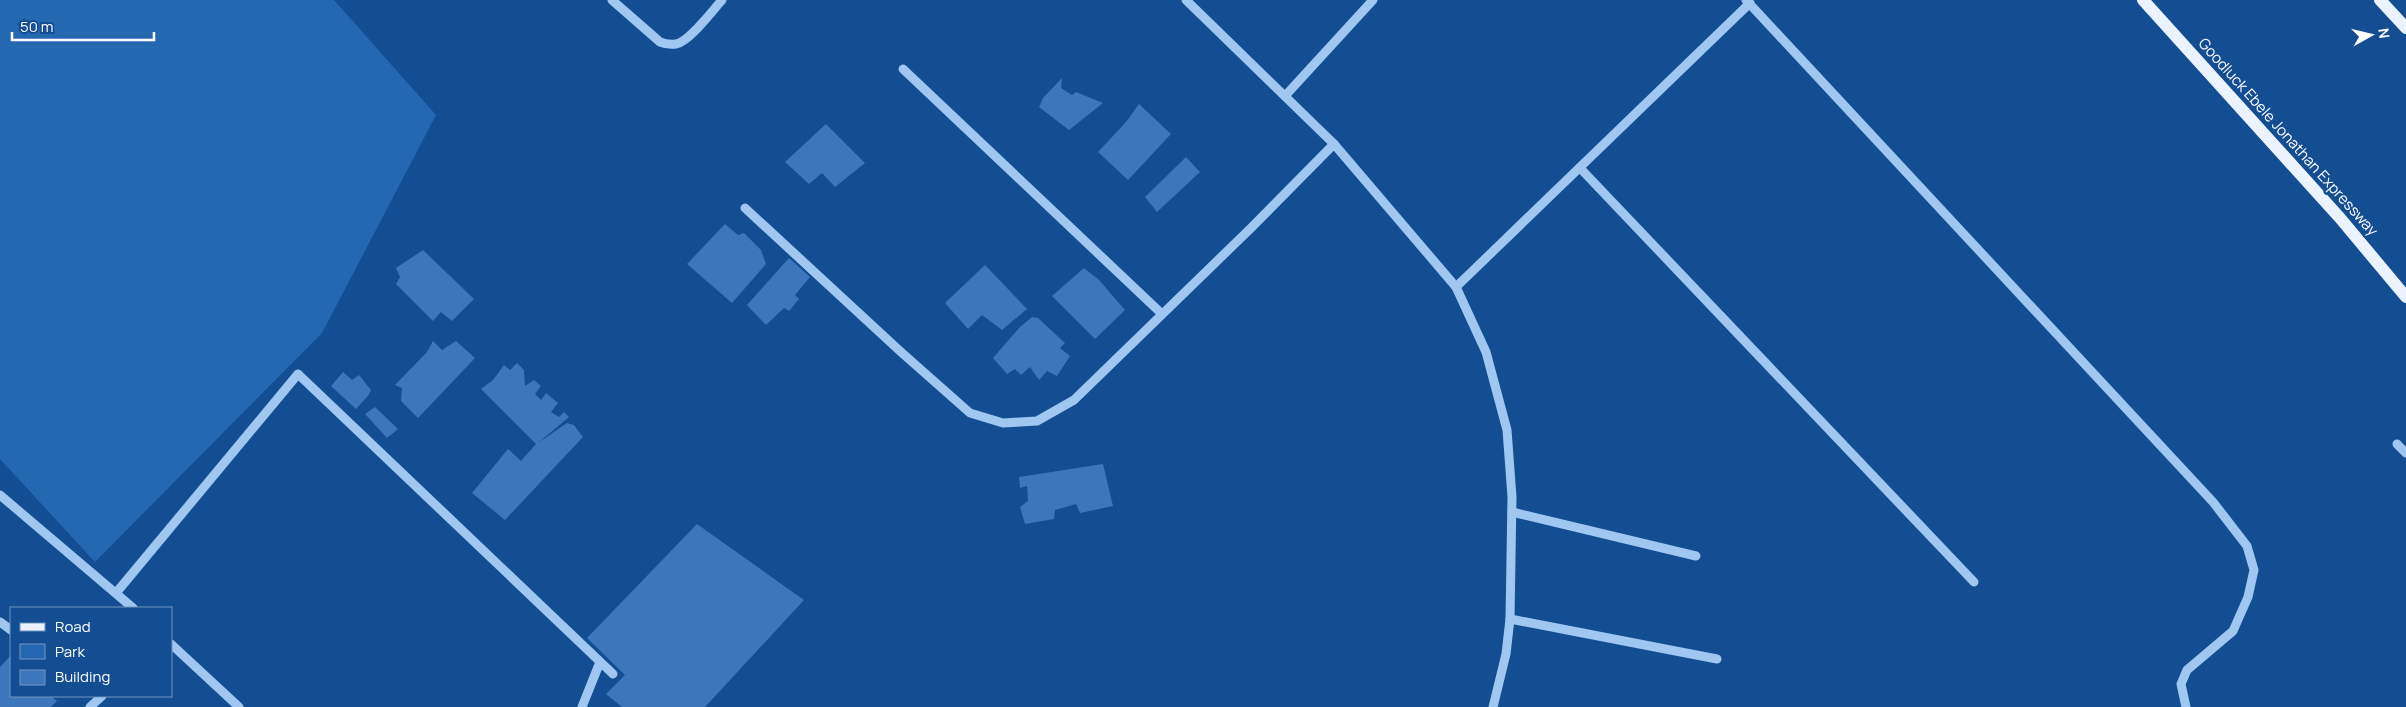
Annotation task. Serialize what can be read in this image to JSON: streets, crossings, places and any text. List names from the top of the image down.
{
  "streets": {
    "main road": ["Goodluck Ebele Jonathan Expressway"]
  },
  "legend": ["Road", "Park", "Building"],
  "scale_bar": "50 m",
  "north": "right"
}
